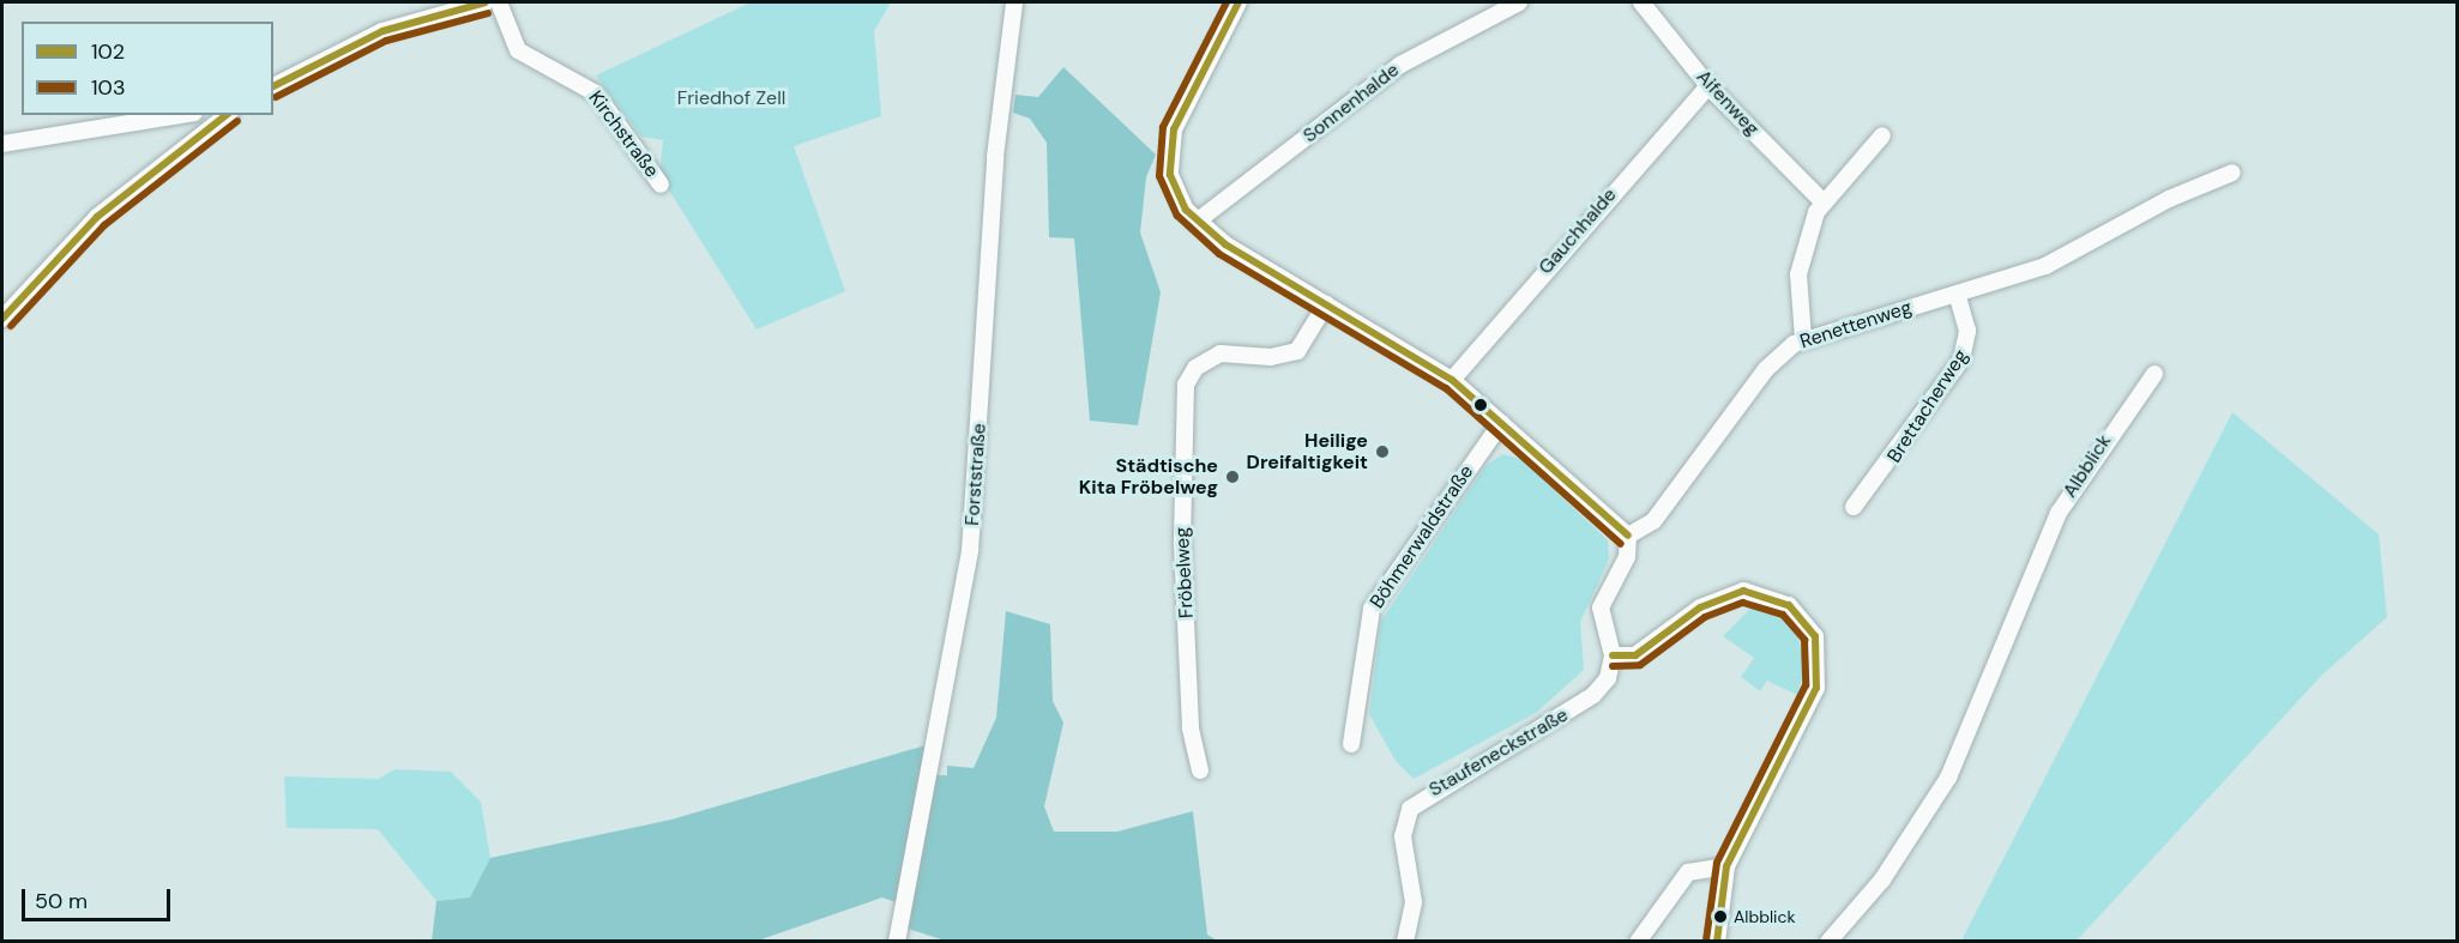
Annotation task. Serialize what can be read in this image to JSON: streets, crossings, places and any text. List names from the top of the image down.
{
  "streets": {
    "street": [
      "Sonnenhalde",
      "Aifenweg",
      "Kirchstraße",
      "Gauchhalde",
      "Renettenweg",
      "Brettacherweg",
      "Albblick",
      "Forststraße",
      "Böhmerwaldstraße",
      "Fröbelweg",
      "Staufeneckstraße"
    ]
  },
  "crossings": [
    ["Aifenweg", "Gauchhalde"],
    ["Renettenweg", "Brettacherweg"]
  ],
  "parks": ["Friedhof Zell"],
  "places": ["Heilige Dreifaltigkeit", "Städtische Kita Fröbelweg", "Albblick"],
  "lines": ["transit line 102", "transit line 103"],
  "legend": ["102", "103"],
  "scale_bar": "50 m"
}
